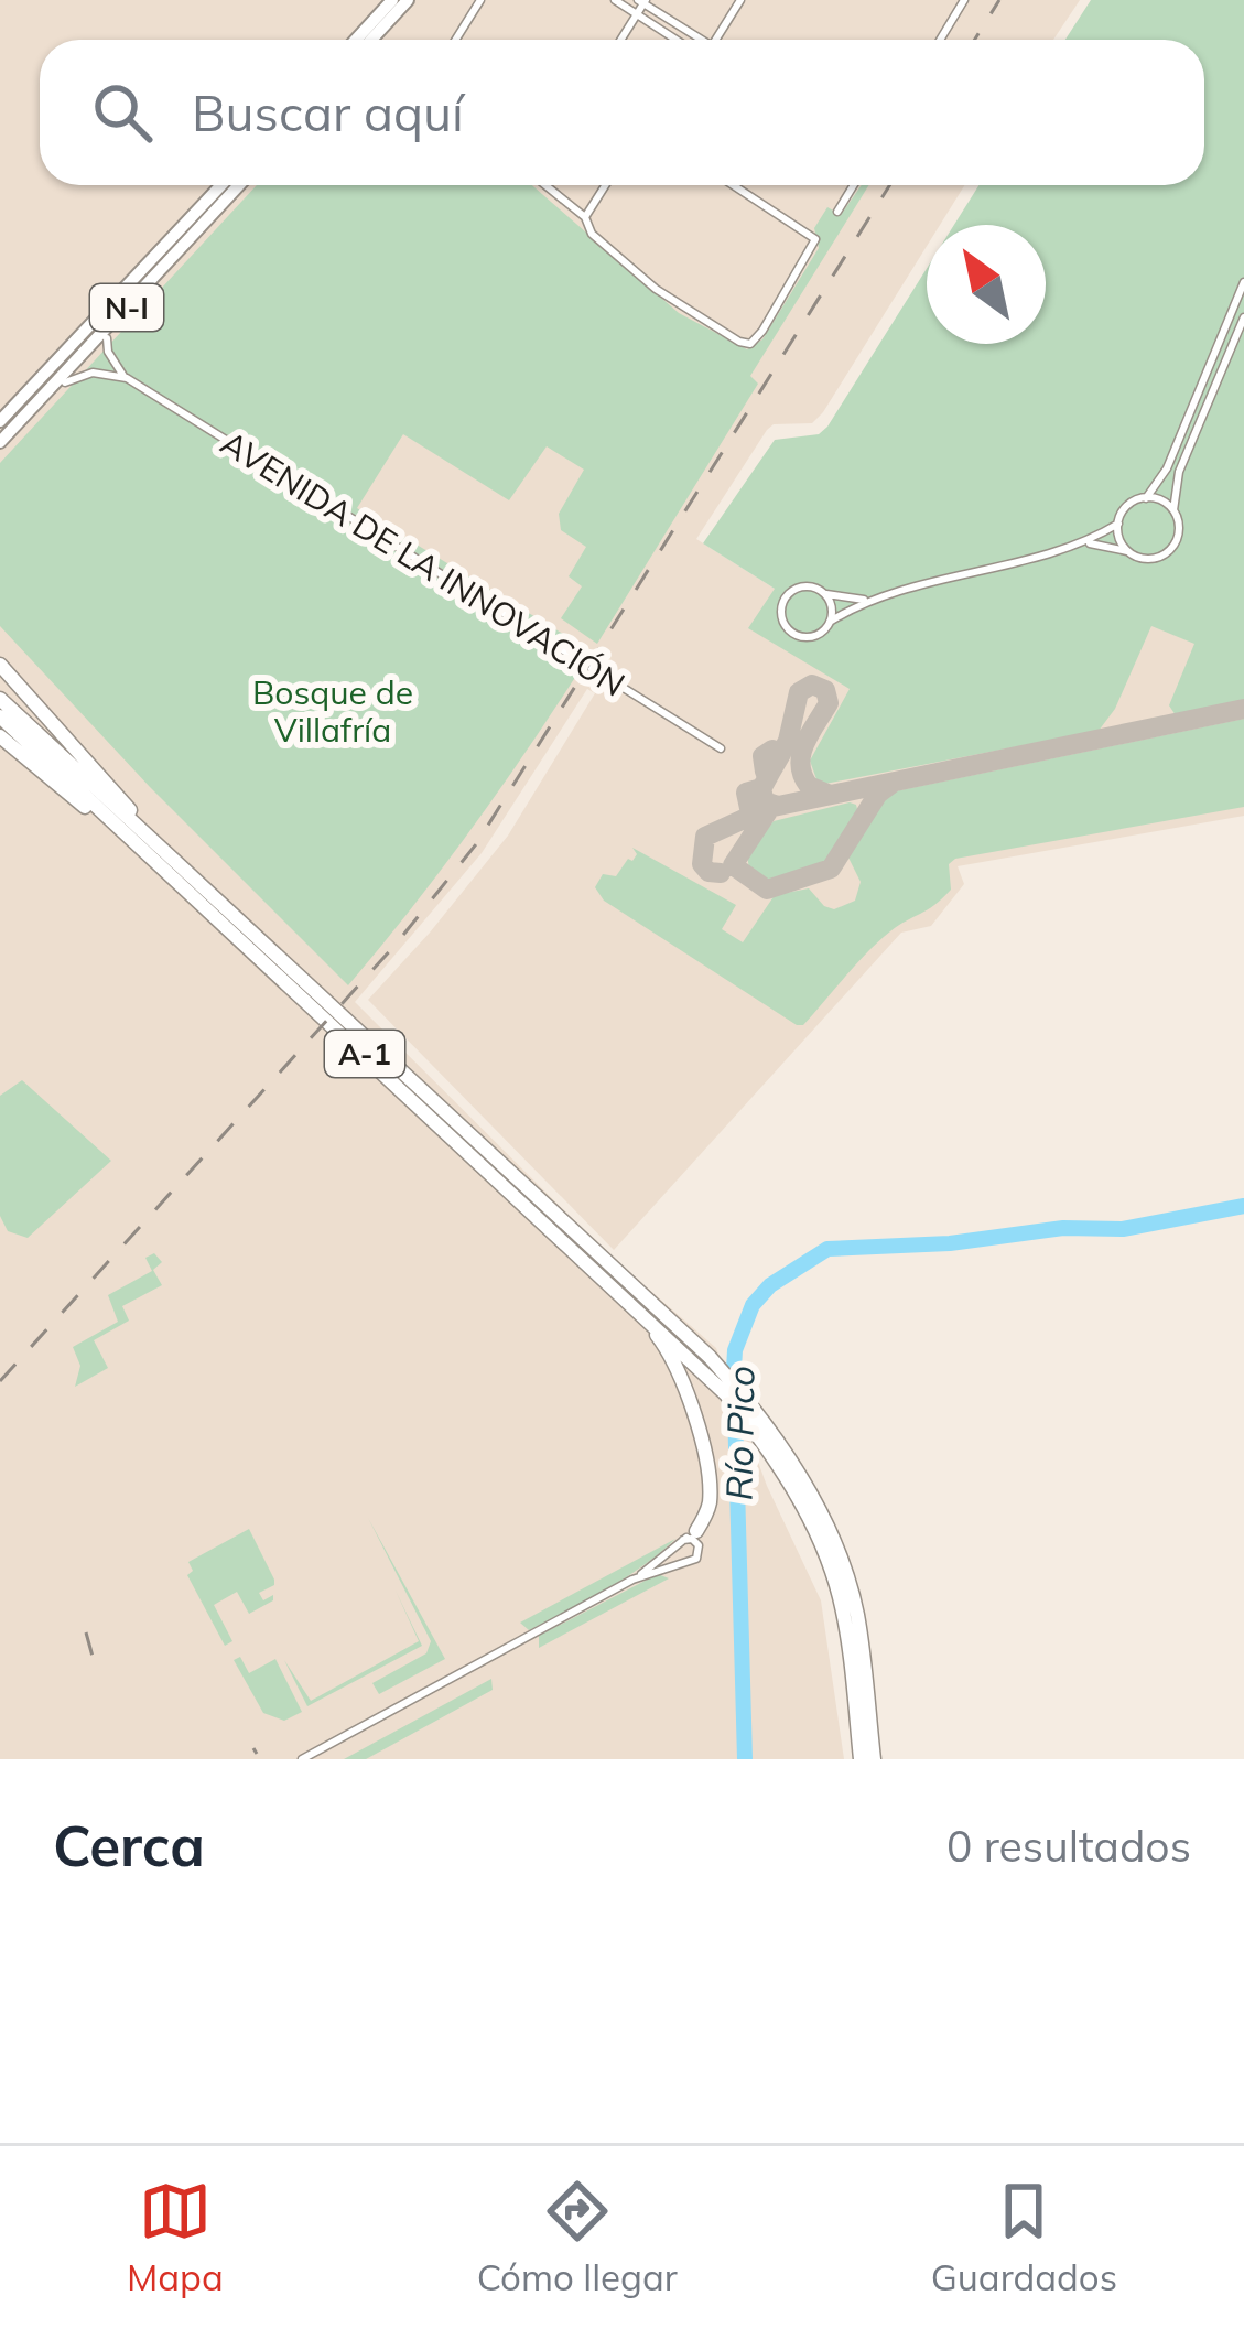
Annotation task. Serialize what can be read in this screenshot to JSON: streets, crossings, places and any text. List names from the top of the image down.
{
  "streets": {
    "highway": ["N-I", "A-1"],
    "street": ["AVENIDA DE LA INNOVACIÓN"]
  },
  "water": ["Río Pico"],
  "parks": ["Bosque de Villafría"],
  "north": "top left",
  "page": {
    "search": "Buscar aquí",
    "heading": ["Cerca", "0 resultados"],
    "nav": ["Mapa", "Cómo llegar", "Guardados"]
  }
}
